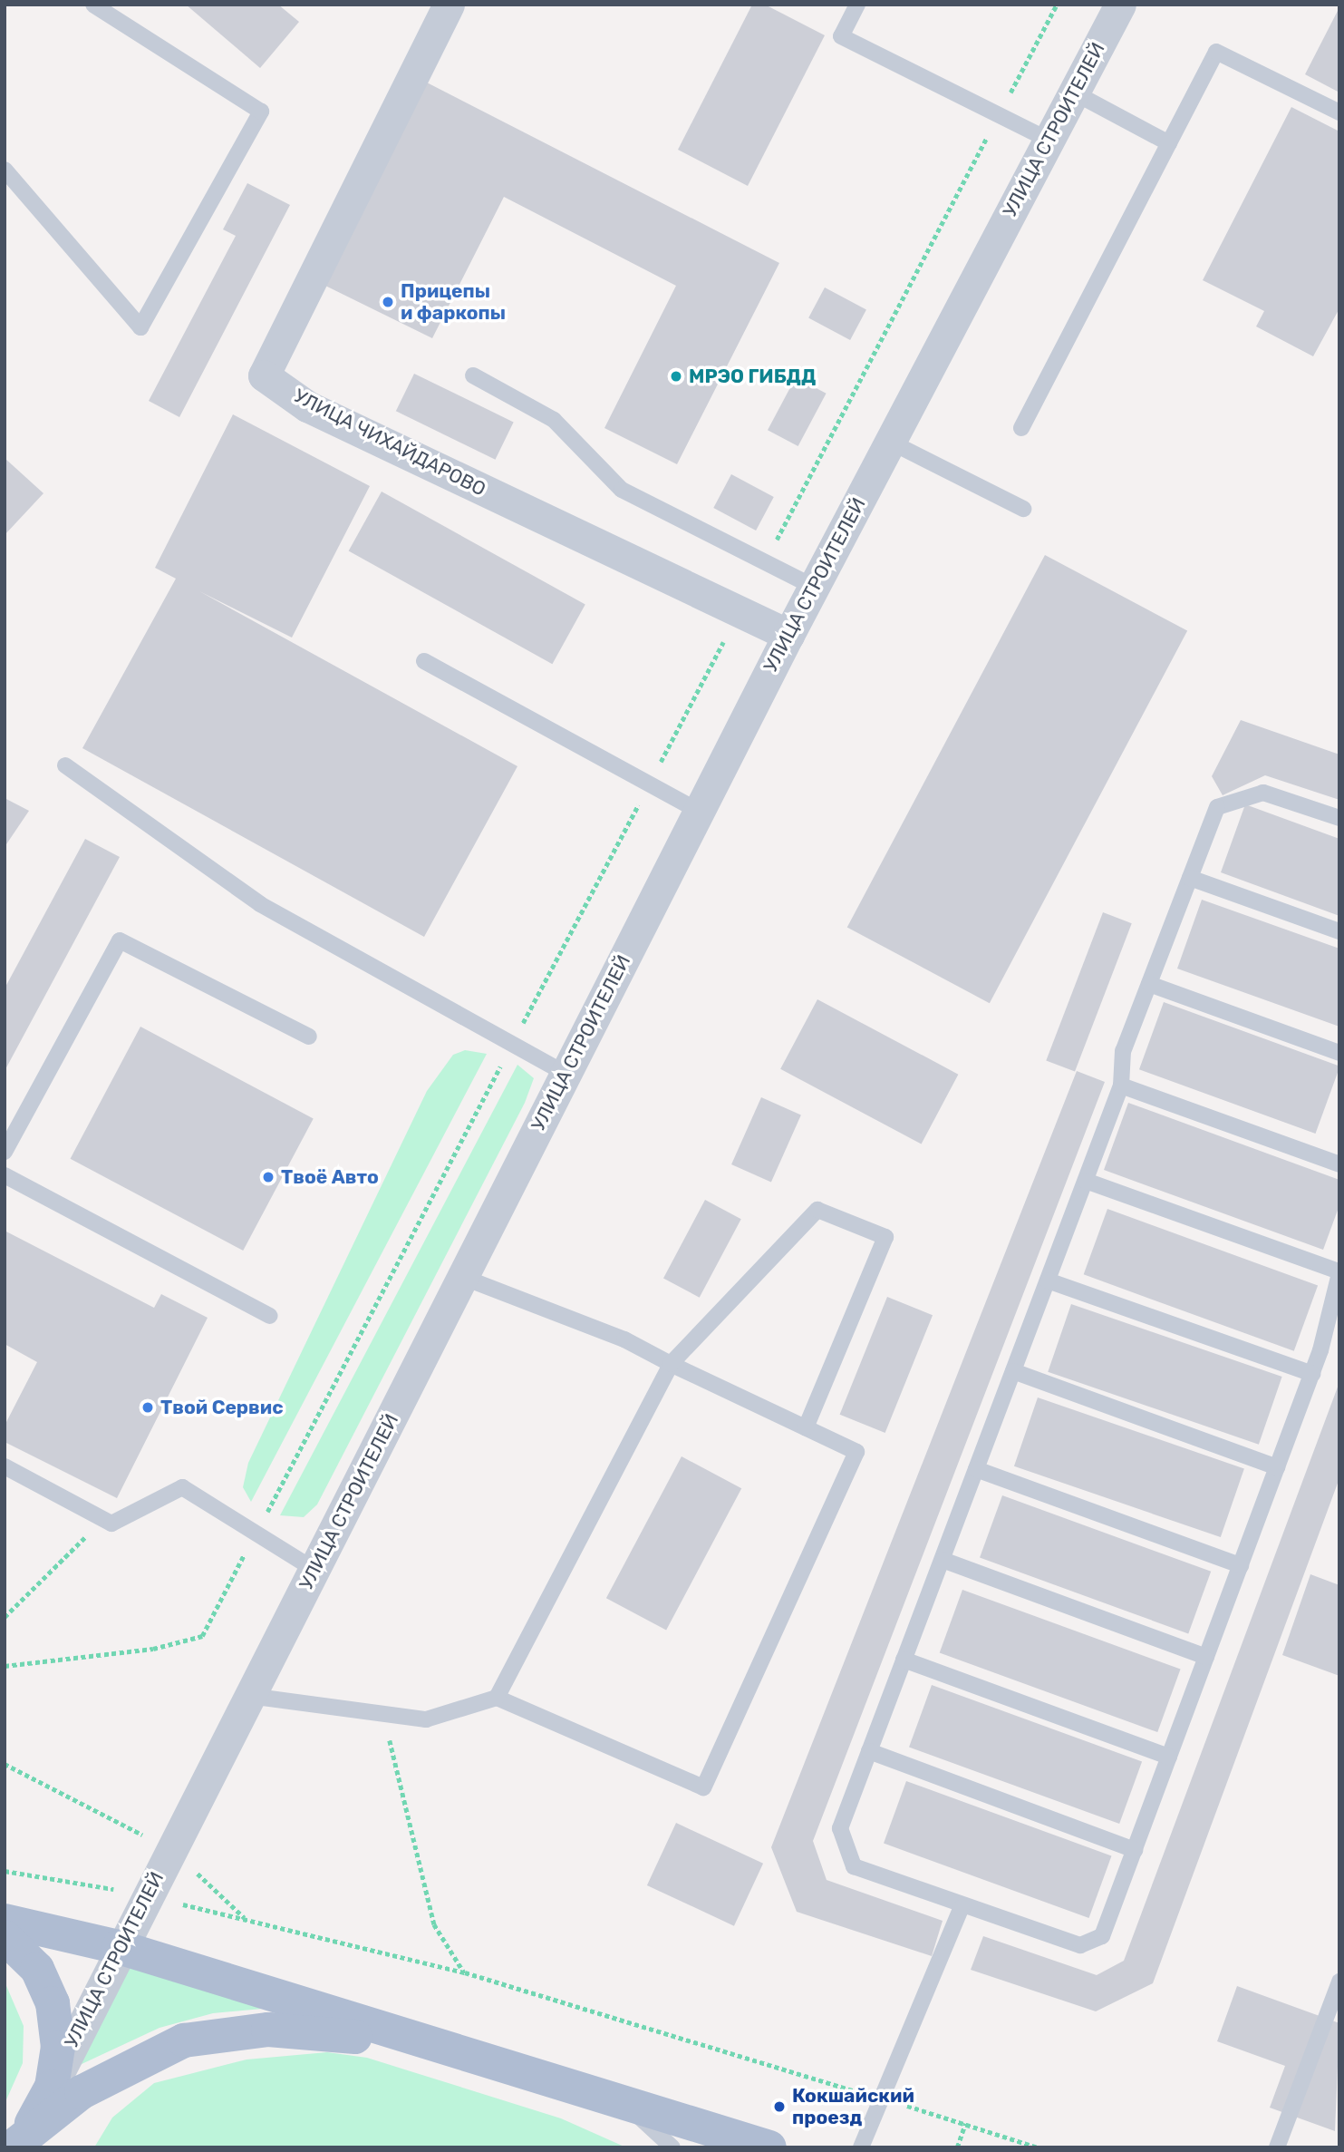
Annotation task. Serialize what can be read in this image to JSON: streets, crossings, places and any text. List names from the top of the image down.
{
  "streets": {
    "street": ["УЛИЦА СТРОИТЕЛЕЙ", "УЛИЦА ЧИХАЙДАРОВО"]
  },
  "crossings": [
    ["УЛИЦА СТРОИТЕЛЕЙ", "УЛИЦА ЧИХАЙДАРОВО"]
  ],
  "places": [
    "Прицепы и фаркопы",
    "МРЭО ГИБДД",
    "Твоё Авто",
    "Твой Сервис",
    "Кокшайский проезд"
  ]
}
